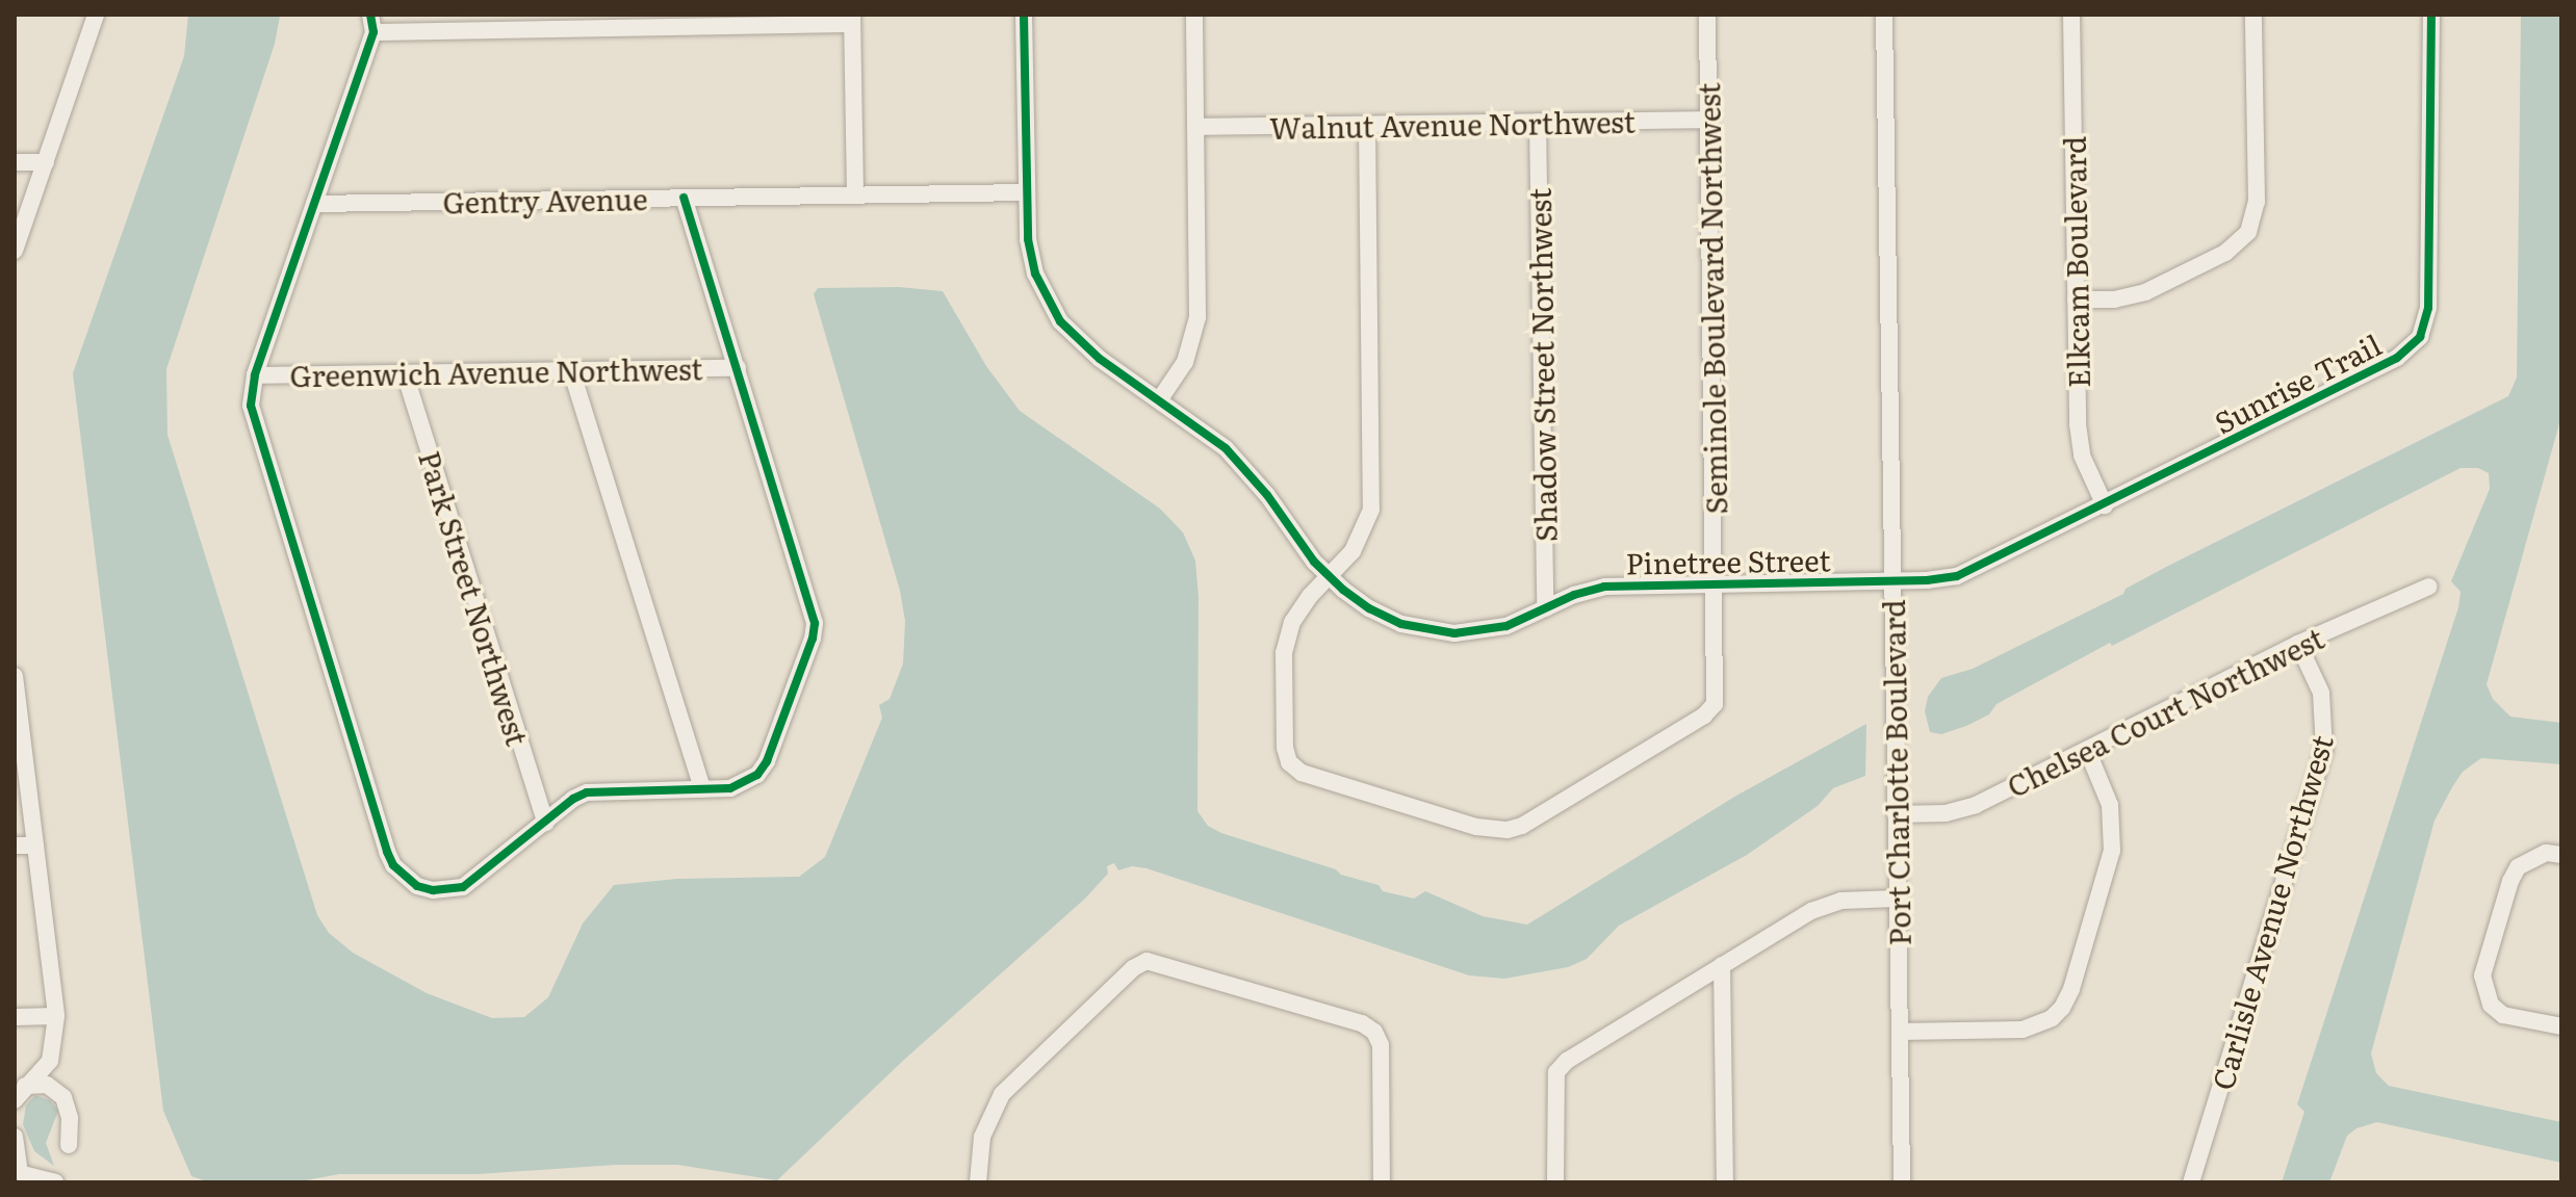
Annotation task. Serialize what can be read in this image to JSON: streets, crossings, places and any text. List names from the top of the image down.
{
  "streets": {
    "street": [
      "Walnut Avenue Northwest",
      "Gentry Avenue",
      "Elkcam Boulevard",
      "Seminole Boulevard Northwest",
      "Shadow Street Northwest",
      "Greenwich Avenue Northwest",
      "Sunrise Trail",
      "Pinetree Street",
      "Park Street Northwest",
      "Chelsea Court Northwest",
      "Port Charlotte Boulevard",
      "Carlisle Avenue Northwest"
    ]
  },
  "crossings": [
    ["Walnut Avenue Northwest", "Seminole Boulevard Northwest"],
    ["Walnut Avenue Northwest", "Shadow Street Northwest"],
    ["Gentry Avenue", "Pinetree Street"],
    ["Elkcam Boulevard", "Sunrise Trail"],
    ["Seminole Boulevard Northwest", "Pinetree Street"],
    ["Shadow Street Northwest", "Pinetree Street"],
    ["Greenwich Avenue Northwest", "Park Street Northwest"],
    ["Sunrise Trail", "Pinetree Street"],
    ["Sunrise Trail", "Port Charlotte Boulevard"],
    ["Pinetree Street", "Port Charlotte Boulevard"],
    ["Chelsea Court Northwest", "Port Charlotte Boulevard"],
    ["Chelsea Court Northwest", "Carlisle Avenue Northwest"]
  ]
}
